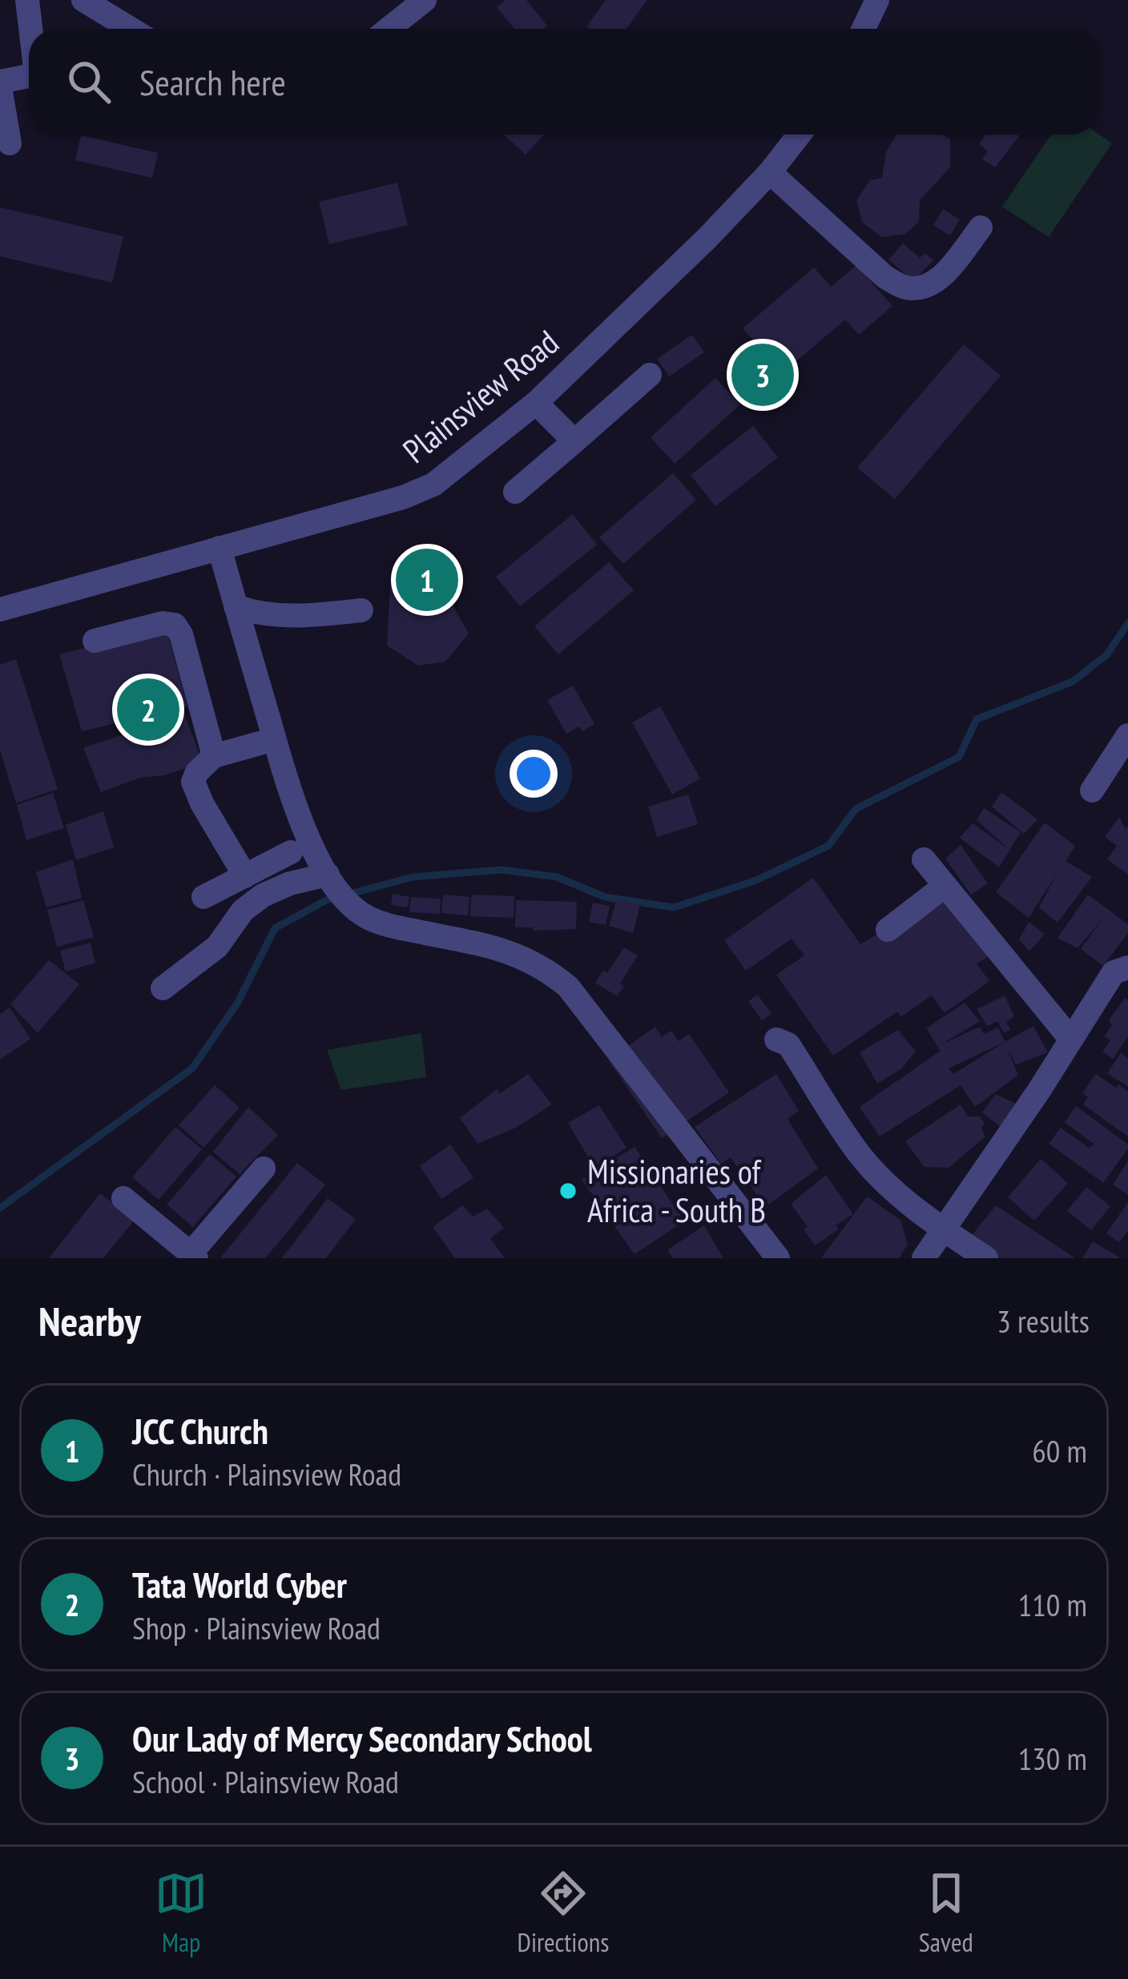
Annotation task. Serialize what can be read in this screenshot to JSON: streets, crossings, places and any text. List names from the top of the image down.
{
  "streets": {
    "street": ["Plainsview Road"]
  },
  "places": ["Missionaries of Africa - South B"],
  "page": {
    "search": "Search here",
    "pins": ["3", "1", "2"],
    "heading": ["Nearby", "3 results"],
    "list": [
      {
        "mark": "1",
        "name": "JCC Church",
        "note": "Church · Plainsview Road",
        "value": "60 m"
      },
      {
        "mark": "2",
        "name": "Tata World Cyber",
        "note": "Shop · Plainsview Road",
        "value": "110 m"
      },
      {
        "mark": "3",
        "name": "Our Lady of Mercy Secondary School",
        "note": "School · Plainsview Road",
        "value": "130 m"
      }
    ],
    "nav": ["Map", "Directions", "Saved"]
  }
}
